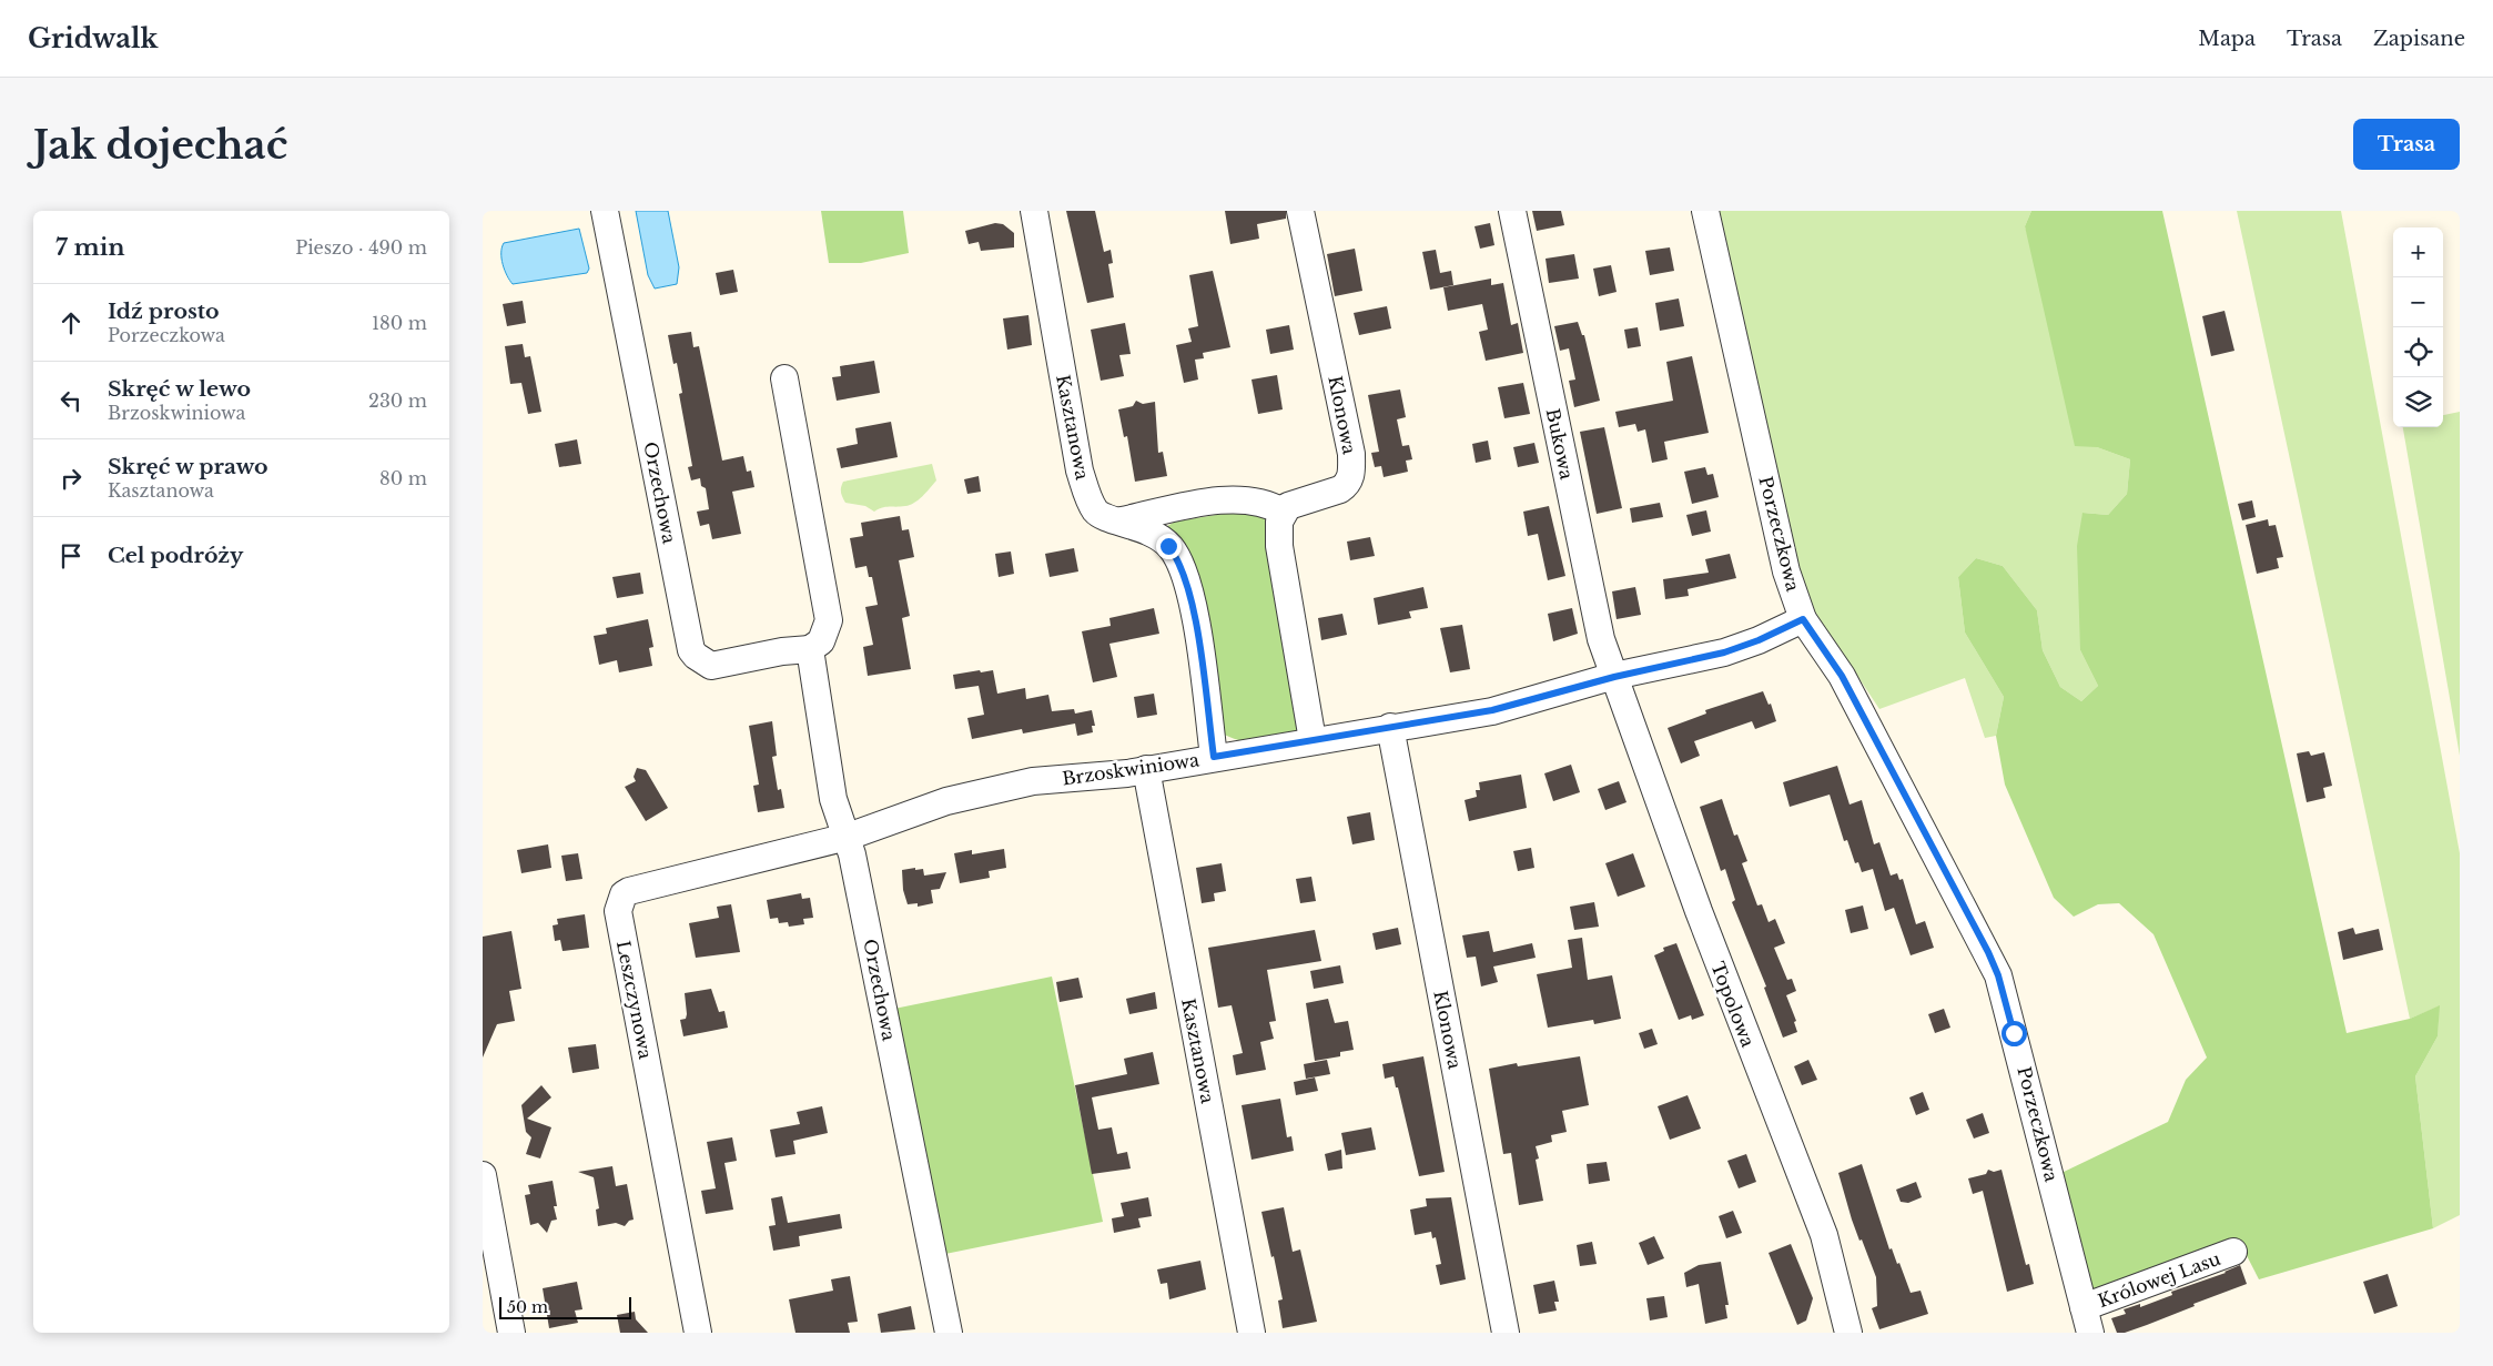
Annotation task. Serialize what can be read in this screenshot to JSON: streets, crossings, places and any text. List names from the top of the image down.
{
  "streets": {
    "street": [
      "Klonowa",
      "Kasztanowa",
      "Bukowa",
      "Orzechowa",
      "Porzeczkowa",
      "Brzoskwiniowa",
      "Leszczynowa",
      "Topolowa",
      "Królowej Lasu"
    ]
  },
  "crossings": [
    ["Klonowa", "Brzoskwiniowa"],
    ["Kasztanowa", "Brzoskwiniowa"],
    ["Bukowa", "Brzoskwiniowa"],
    ["Bukowa", "Topolowa"],
    ["Orzechowa", "Brzoskwiniowa"],
    ["Orzechowa", "Leszczynowa"],
    ["Porzeczkowa", "Brzoskwiniowa"],
    ["Porzeczkowa", "Królowej Lasu"],
    ["Brzoskwiniowa", "Leszczynowa"],
    ["Brzoskwiniowa", "Topolowa"]
  ],
  "scale_bar": "50 m",
  "page": {
    "header": "Gridwalk",
    "nav": ["Mapa", "Trasa", "Zapisane"],
    "buttons": "Trasa",
    "title": "Jak dojechać",
    "heading": ["7 min", "Pieszo · 490 m"],
    "map_buttons": ["+", "−"],
    "list": [
      ["Idź prosto", "Porzeczkowa", "180 m"],
      ["Skręć w lewo", "Brzoskwiniowa", "230 m"],
      ["Skręć w prawo", "Kasztanowa", "80 m"],
      "Cel podróży"
    ],
    "scale": "50 m"
  }
}
